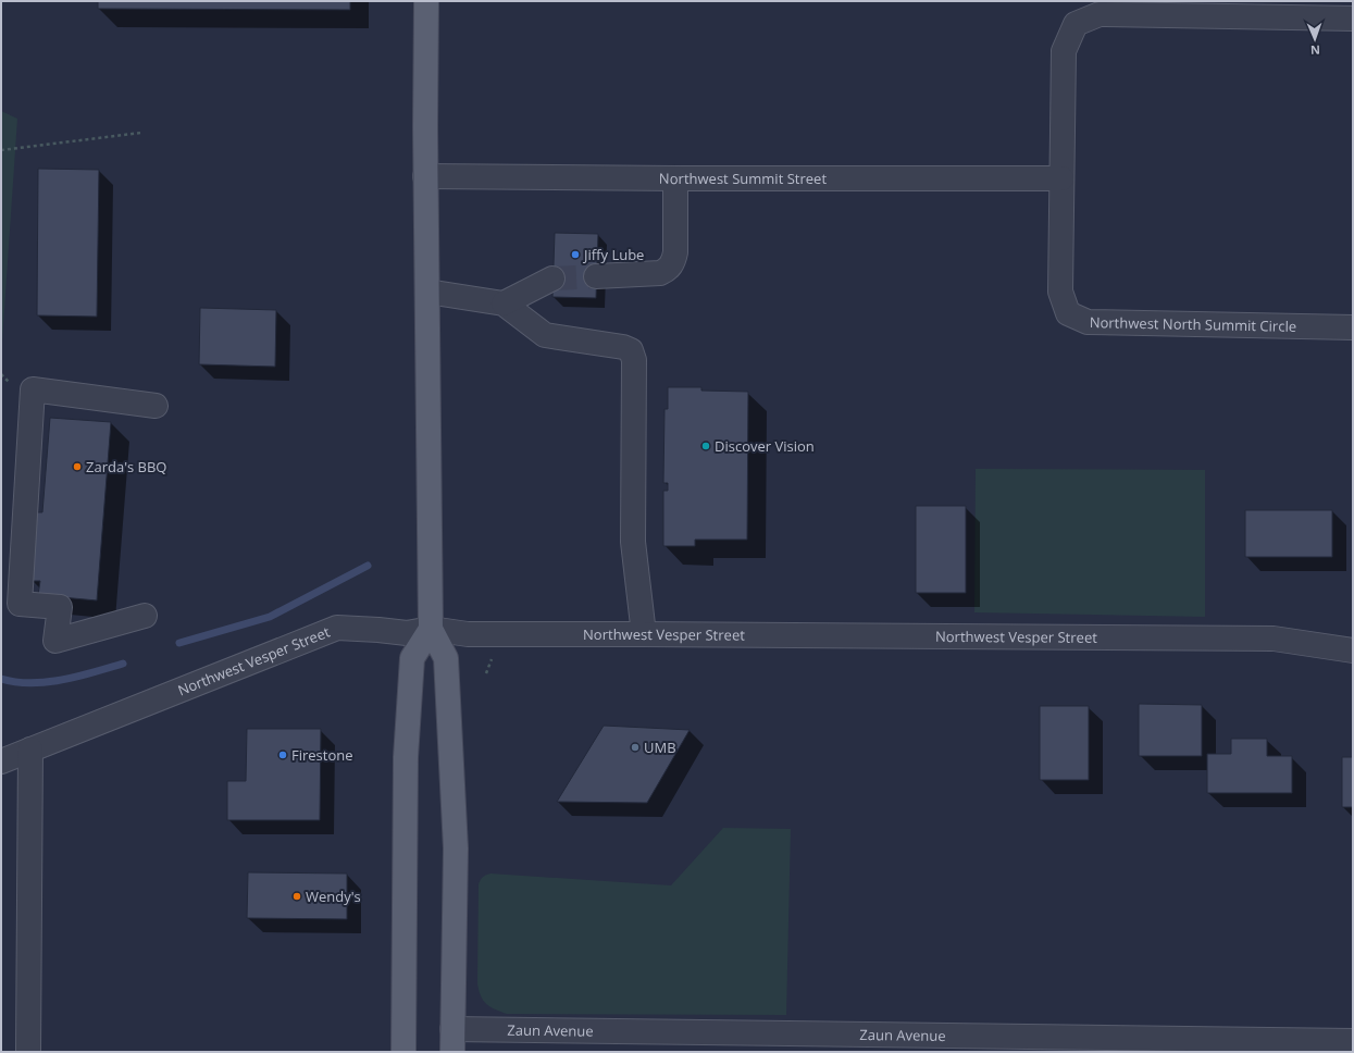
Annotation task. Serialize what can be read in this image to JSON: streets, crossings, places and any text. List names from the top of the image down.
{
  "streets": {
    "street": [
      "Northwest Summit Street",
      "Northwest North Summit Circle",
      "Northwest Vesper Street",
      "Zaun Avenue"
    ]
  },
  "crossings": [
    ["Northwest Summit Street", "Northwest North Summit Circle"]
  ],
  "places": [
    "Jiffy Lube",
    "Discover Vision",
    "Zarda's BBQ",
    "UMB",
    "Firestone",
    "Wendy's"
  ],
  "north": "bottom"
}
